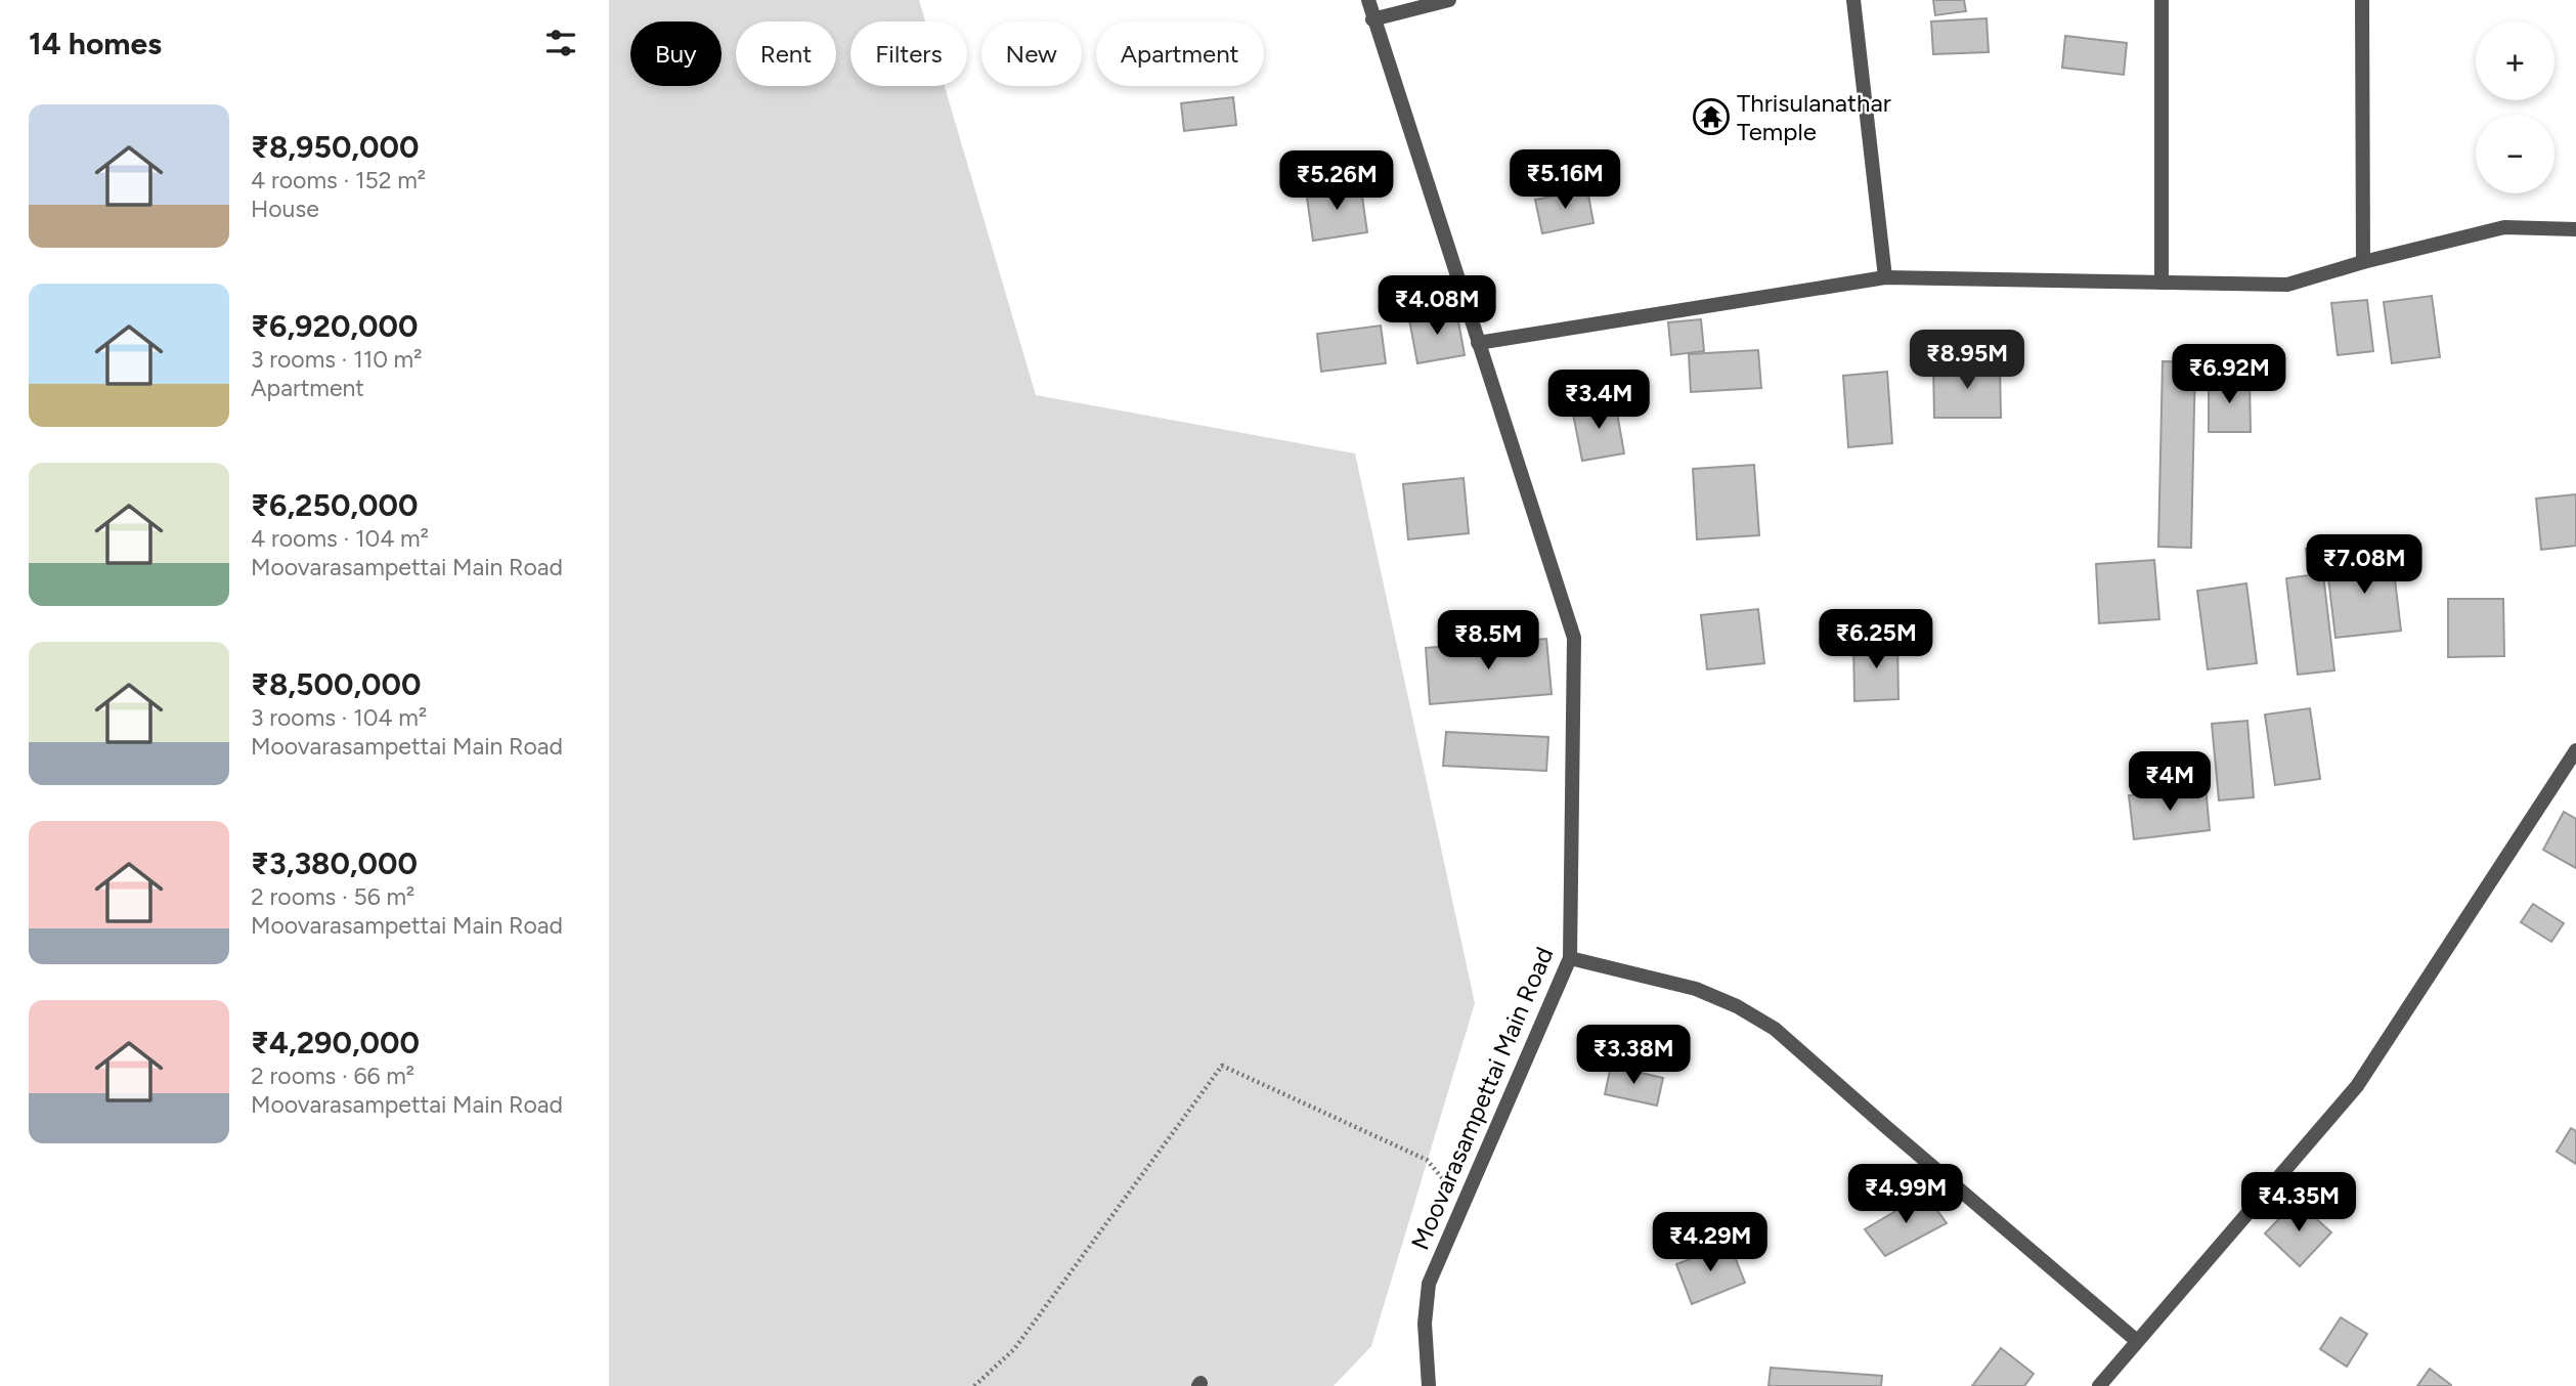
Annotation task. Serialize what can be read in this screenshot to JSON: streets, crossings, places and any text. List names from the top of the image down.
{
  "streets": {
    "street": ["Moovarasampettai Main Road"]
  },
  "places": {
    "temple": ["Thrisulanathar Temple"]
  },
  "page": {
    "heading": "14 homes",
    "map_buttons": ["+", "−"],
    "chip": [
      "Buy",
      "Rent",
      "Filters",
      "New",
      "Apartment"
    ],
    "list": [
      {
        "name": "₹8,950,000",
        "note": "4 rooms · 152 m² · House"
      },
      {
        "name": "₹6,920,000",
        "note": "3 rooms · 110 m² · Apartment"
      },
      {
        "name": "₹6,250,000",
        "note": "4 rooms · 104 m² · Moovarasampettai Main Road"
      },
      {
        "name": "₹8,500,000",
        "note": "3 rooms · 104 m² · Moovarasampettai Main Road"
      },
      {
        "name": "₹3,380,000",
        "note": "2 rooms · 56 m² · Moovarasampettai Main Road"
      },
      {
        "name": "₹4,290,000",
        "note": "2 rooms · 66 m² · Moovarasampettai Main Road"
      }
    ],
    "price": [
      "₹5.16M",
      "₹5.26M",
      "₹4.08M",
      "₹8.95M",
      "₹6.92M",
      "₹3.4M",
      "₹7.08M",
      "₹6.25M",
      "₹8.5M",
      "₹4M",
      "₹3.38M",
      "₹4.99M",
      "₹4.35M",
      "₹4.29M"
    ]
  }
}
